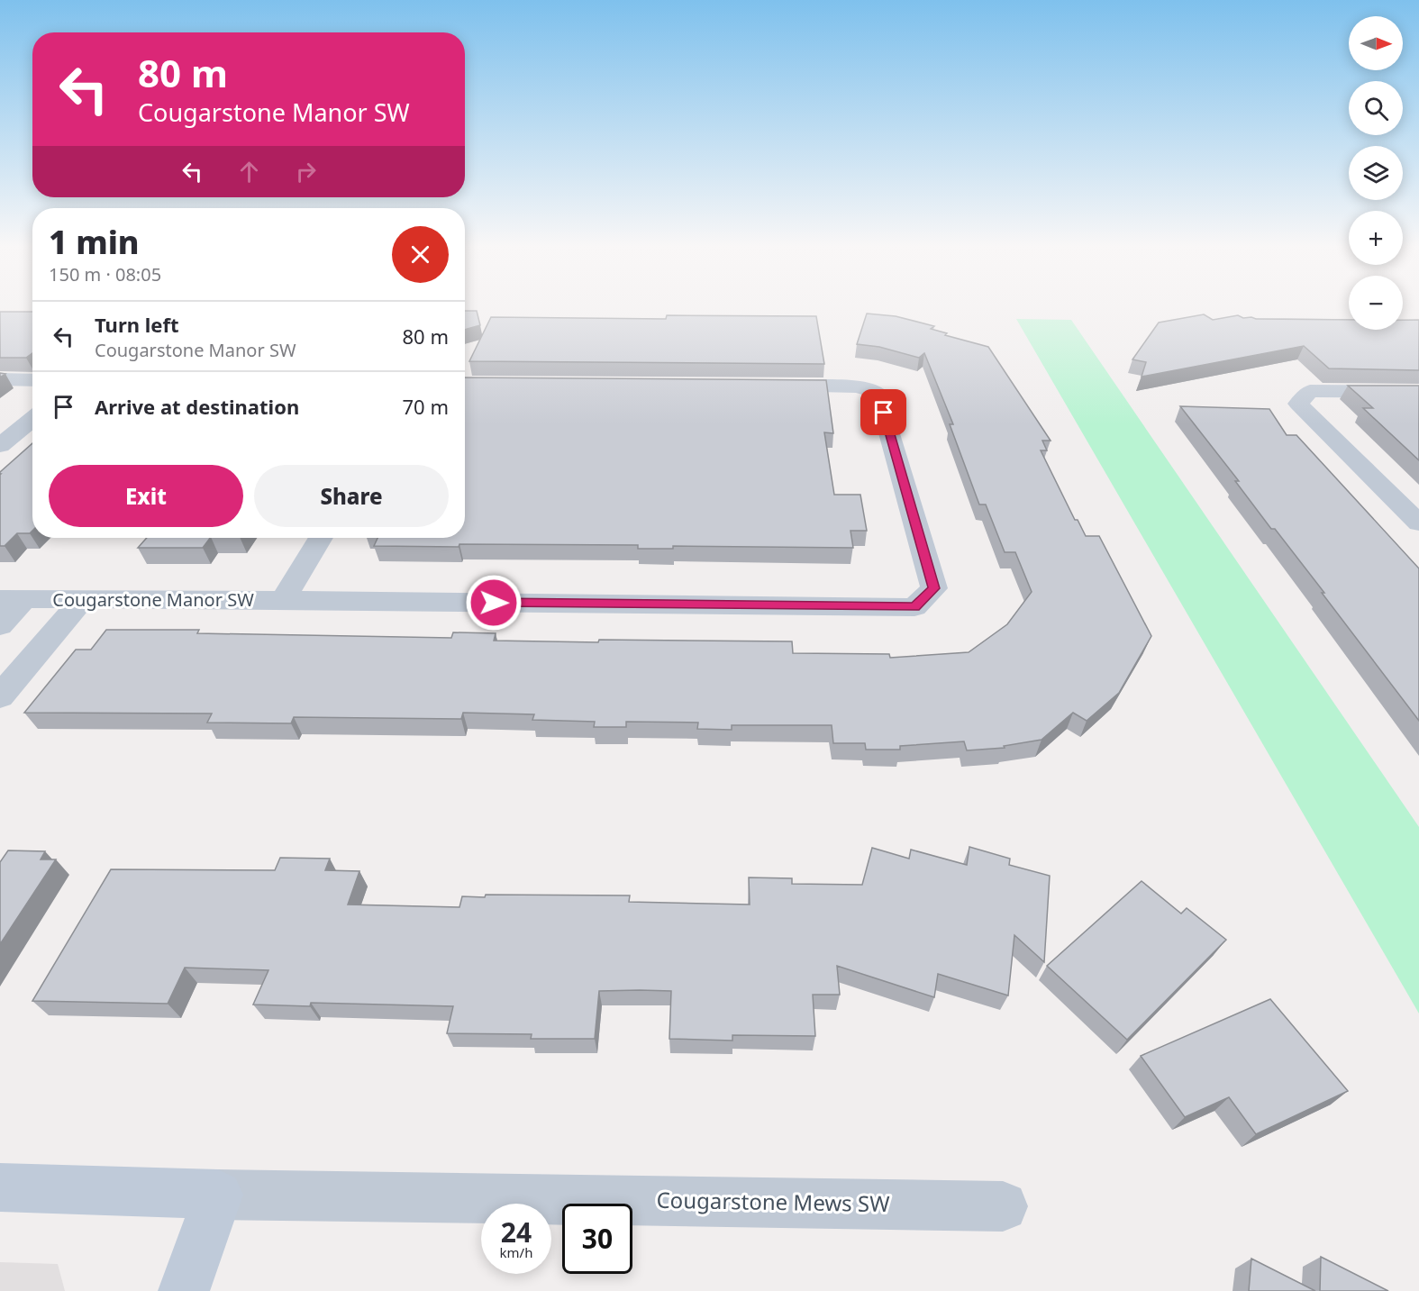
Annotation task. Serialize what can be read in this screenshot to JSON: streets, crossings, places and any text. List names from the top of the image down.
{
  "streets": {
    "street": ["Cougarstone Manor SW", "Cougarstone Mews SW"]
  },
  "north": "right",
  "page": {
    "map_buttons": ["+", "−"],
    "turn": ["80 m", "Cougarstone Manor SW"],
    "heading": ["1 min", "150 m · 08:05"],
    "list": [
      {
        "name": "Turn left",
        "note": "Cougarstone Manor SW",
        "value": "80 m"
      },
      {
        "name": "Arrive at destination",
        "value": "70 m"
      }
    ],
    "buttons": ["Exit", "Share"],
    "speed": "24 km/h",
    "limit": "30"
  }
}
